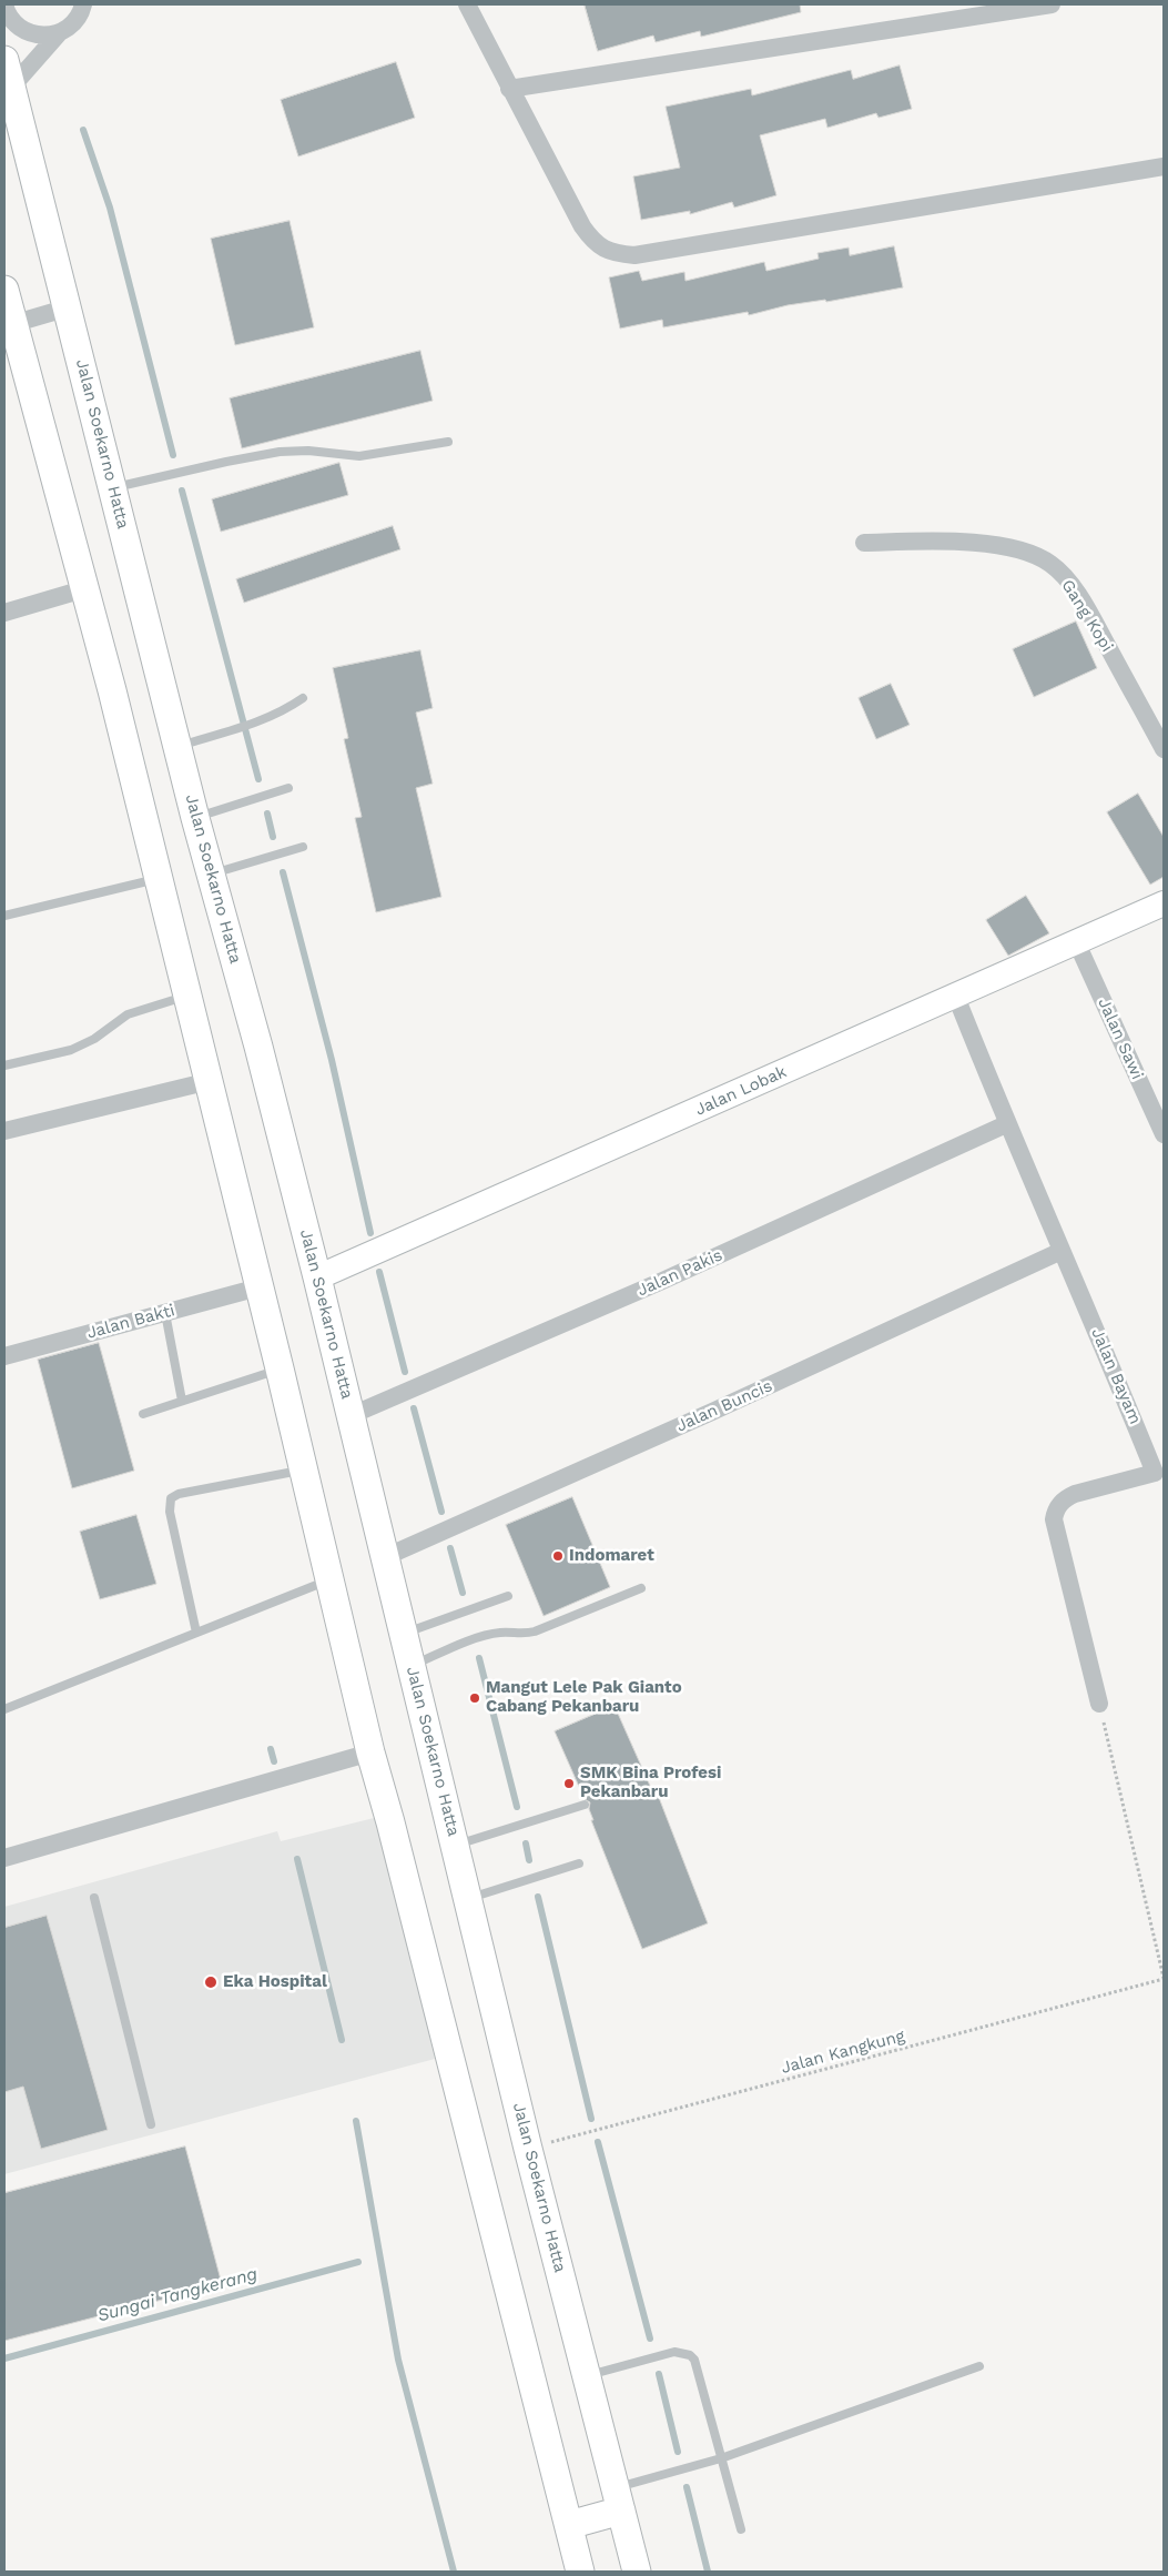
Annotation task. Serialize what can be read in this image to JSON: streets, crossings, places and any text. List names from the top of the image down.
{
  "streets": {
    "main road": ["Jalan Soekarno Hatta", "Jalan Lobak"],
    "street": [
      "Gang Kopi",
      "Jalan Sawi",
      "Jalan Pakis",
      "Jalan Bakti",
      "Jalan Bayam",
      "Jalan Buncis"
    ],
    "path": ["Jalan Kangkung"]
  },
  "crossings": [
    ["Jalan Soekarno Hatta", "Jalan Lobak"],
    ["Jalan Soekarno Hatta", "Jalan Pakis"],
    ["Jalan Soekarno Hatta", "Jalan Buncis"],
    ["Jalan Soekarno Hatta", "Jalan Kangkung"],
    ["Jalan Sawi", "Jalan Lobak"],
    ["Jalan Lobak", "Jalan Bayam"],
    ["Jalan Pakis", "Jalan Bayam"],
    ["Jalan Bayam", "Jalan Buncis"],
    ["Jalan Bayam", "Jalan Kangkung"]
  ],
  "water": ["Sungai Tangkerang"],
  "places": [
    "Indomaret",
    "Mangut Lele Pak Gianto Cabang Pekanbaru",
    "SMK Bina Profesi Pekanbaru",
    "Eka Hospital"
  ]
}
